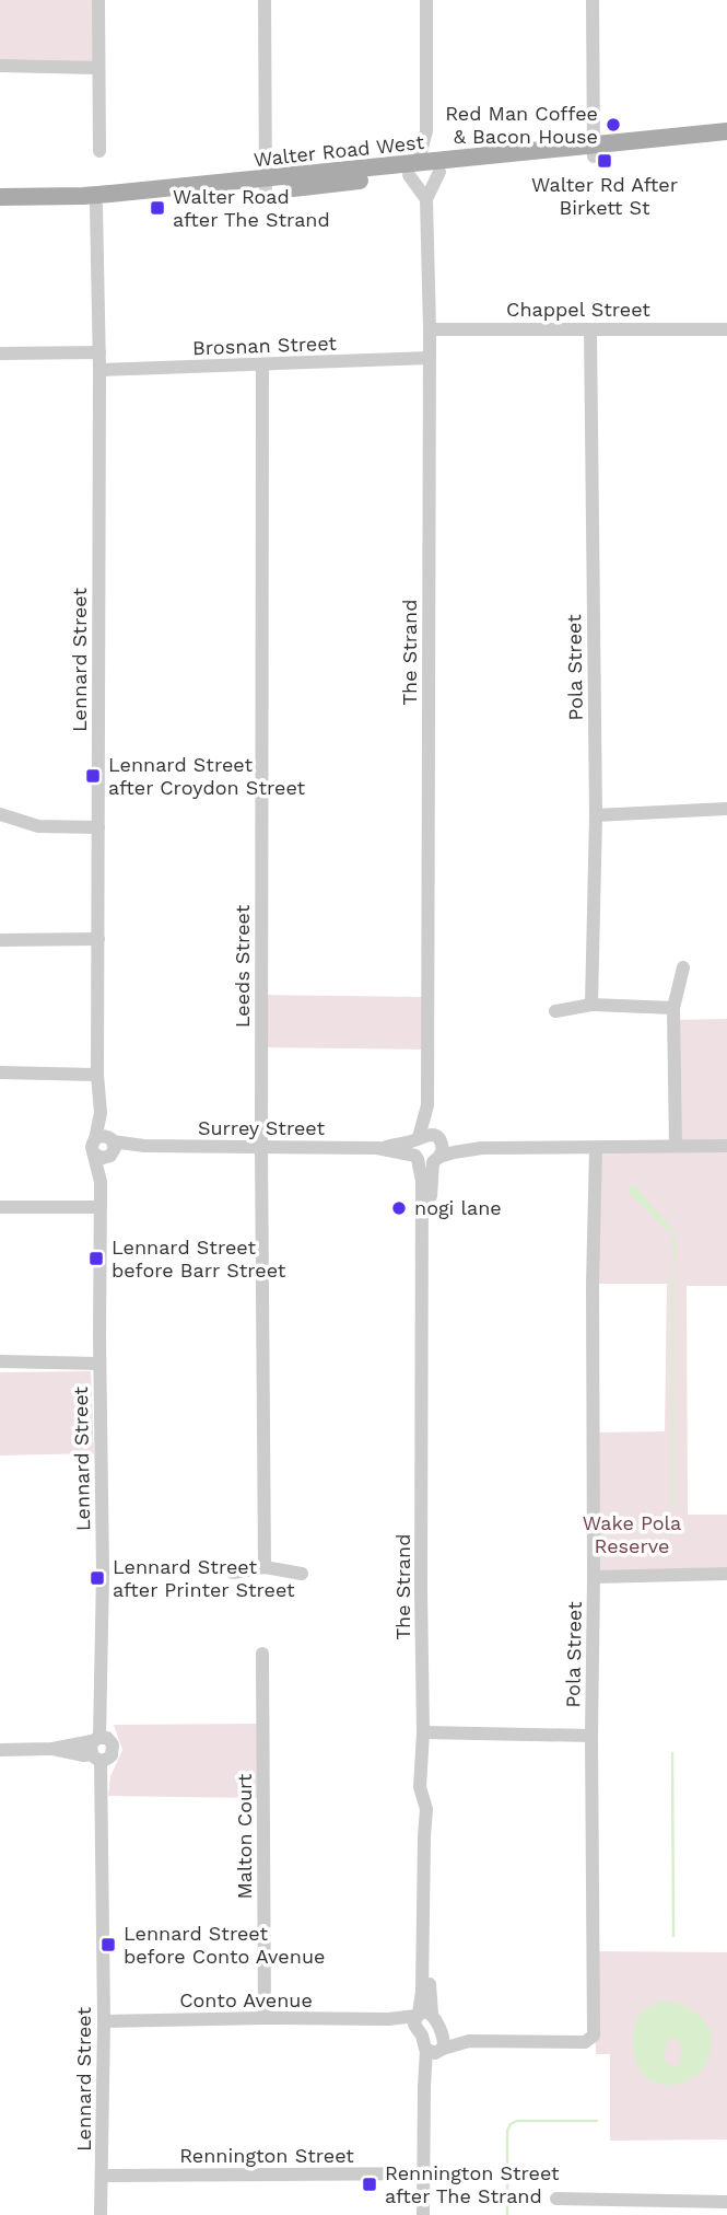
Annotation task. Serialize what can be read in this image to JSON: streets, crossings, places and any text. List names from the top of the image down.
{
  "streets": {
    "main road": ["Walter Road West"],
    "street": [
      "Chappel Street",
      "Brosnan Street",
      "The Strand",
      "Lennard Street",
      "Pola Street",
      "Leeds Street",
      "Surrey Street",
      "Malton Court",
      "Conto Avenue",
      "Rennington Street"
    ]
  },
  "crossings": [
    ["Walter Road West", "The Strand"],
    ["Walter Road West", "Lennard Street"],
    ["Chappel Street", "The Strand"],
    ["Chappel Street", "Pola Street"],
    ["Brosnan Street", "The Strand"],
    ["Brosnan Street", "Lennard Street"],
    ["Brosnan Street", "Leeds Street"],
    ["The Strand", "Surrey Street"],
    ["The Strand", "Conto Avenue"],
    ["Lennard Street", "Surrey Street"],
    ["Lennard Street", "Conto Avenue"],
    ["Lennard Street", "Rennington Street"],
    ["Leeds Street", "Surrey Street"],
    ["Malton Court", "Conto Avenue"]
  ],
  "parks": ["Wake Pola Reserve"],
  "places": {
    "other": ["Red Man Coffee & Bacon House", "nogi lane"],
    "transit": [
      "Walter Rd After Birkett St",
      "Walter Road after The Strand",
      "Lennard Street after Croydon Street",
      "Lennard Street before Barr Street",
      "Lennard Street after Printer Street",
      "Lennard Street before Conto Avenue",
      "Rennington Street after The Strand"
    ]
  }
}
